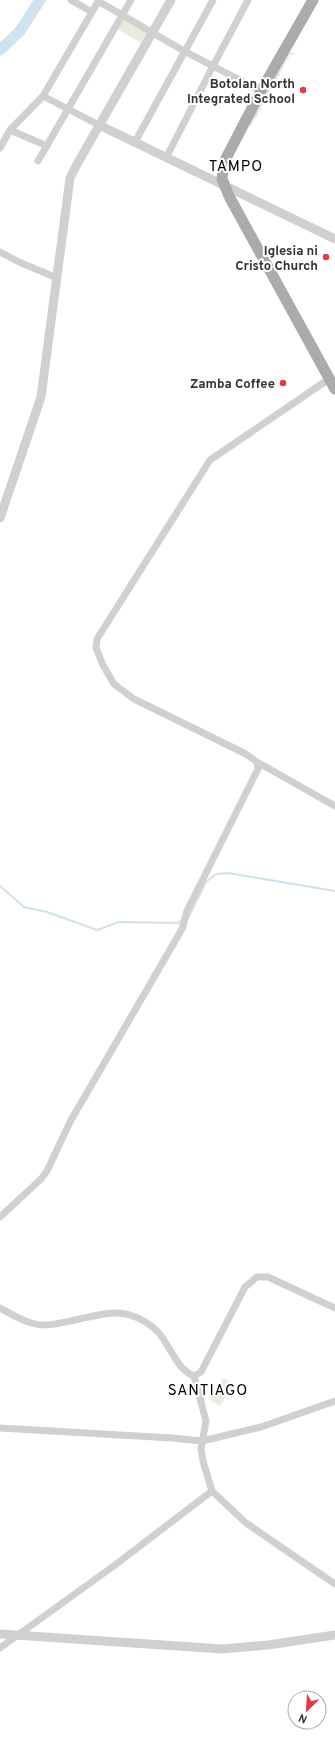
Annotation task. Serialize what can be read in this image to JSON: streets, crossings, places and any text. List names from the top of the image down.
{
  "districts": ["TAMPO", "SANTIAGO"],
  "places": ["Botolan North Integrated School", "Iglesia ni Cristo Church", "Zamba Coffee"],
  "north": "bottom left"
}
